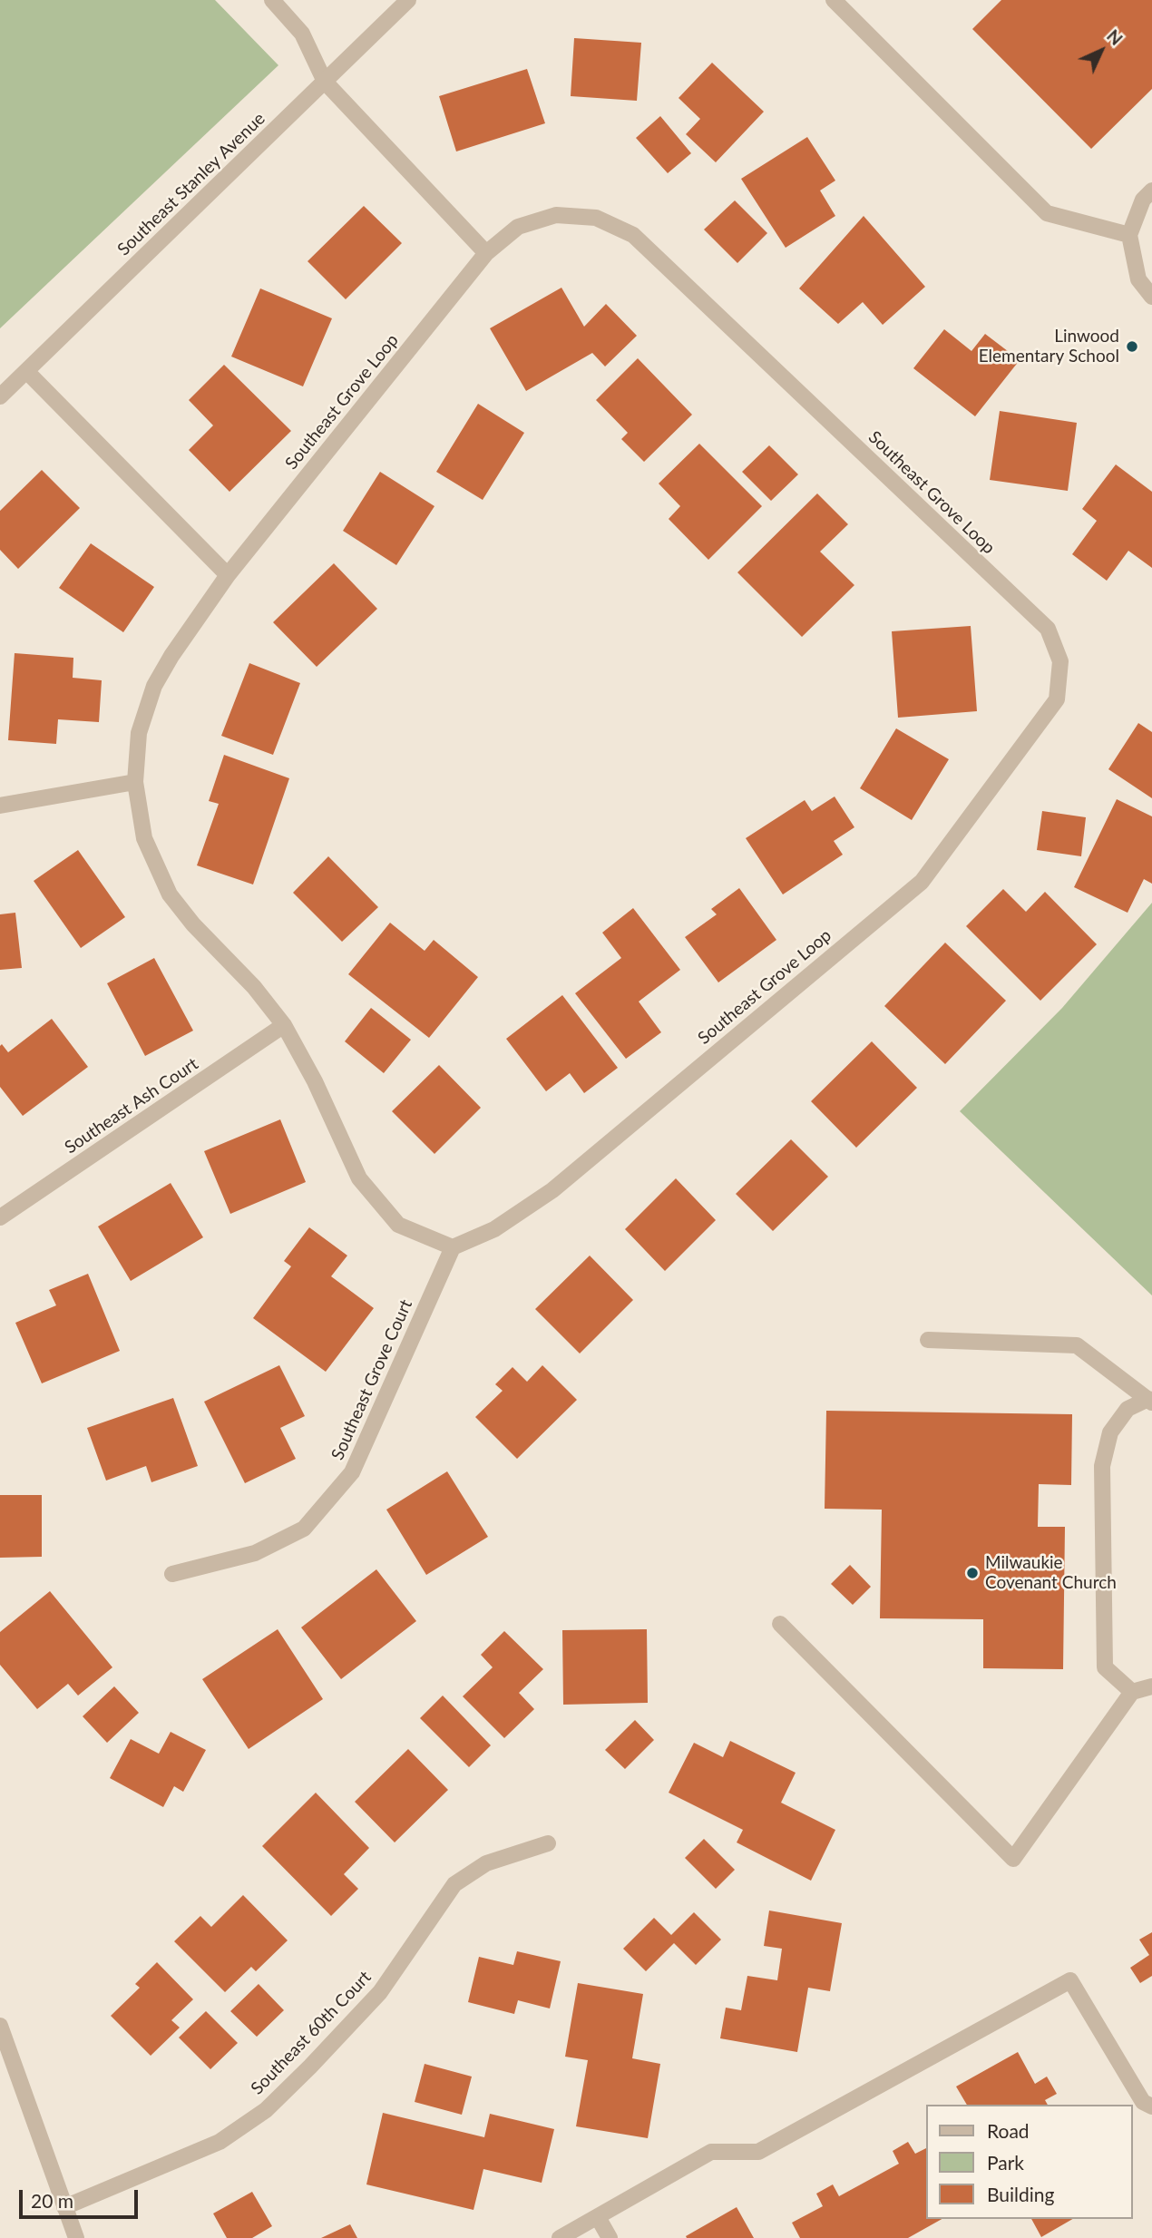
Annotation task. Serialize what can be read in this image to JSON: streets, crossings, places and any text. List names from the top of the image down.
{
  "streets": {
    "street": [
      "Southeast Stanley Avenue",
      "Southeast Grove Loop",
      "Southeast Ash Court",
      "Southeast Grove Court",
      "Southeast 60th Court"
    ]
  },
  "crossings": [
    ["Southeast Grove Loop", "Southeast Ash Court"],
    ["Southeast Grove Loop", "Southeast Grove Court"]
  ],
  "places": ["Linwood Elementary School", "Milwaukie Covenant Church"],
  "legend": ["Road", "Park", "Building"],
  "scale_bar": "20 m",
  "north": "top right"
}
